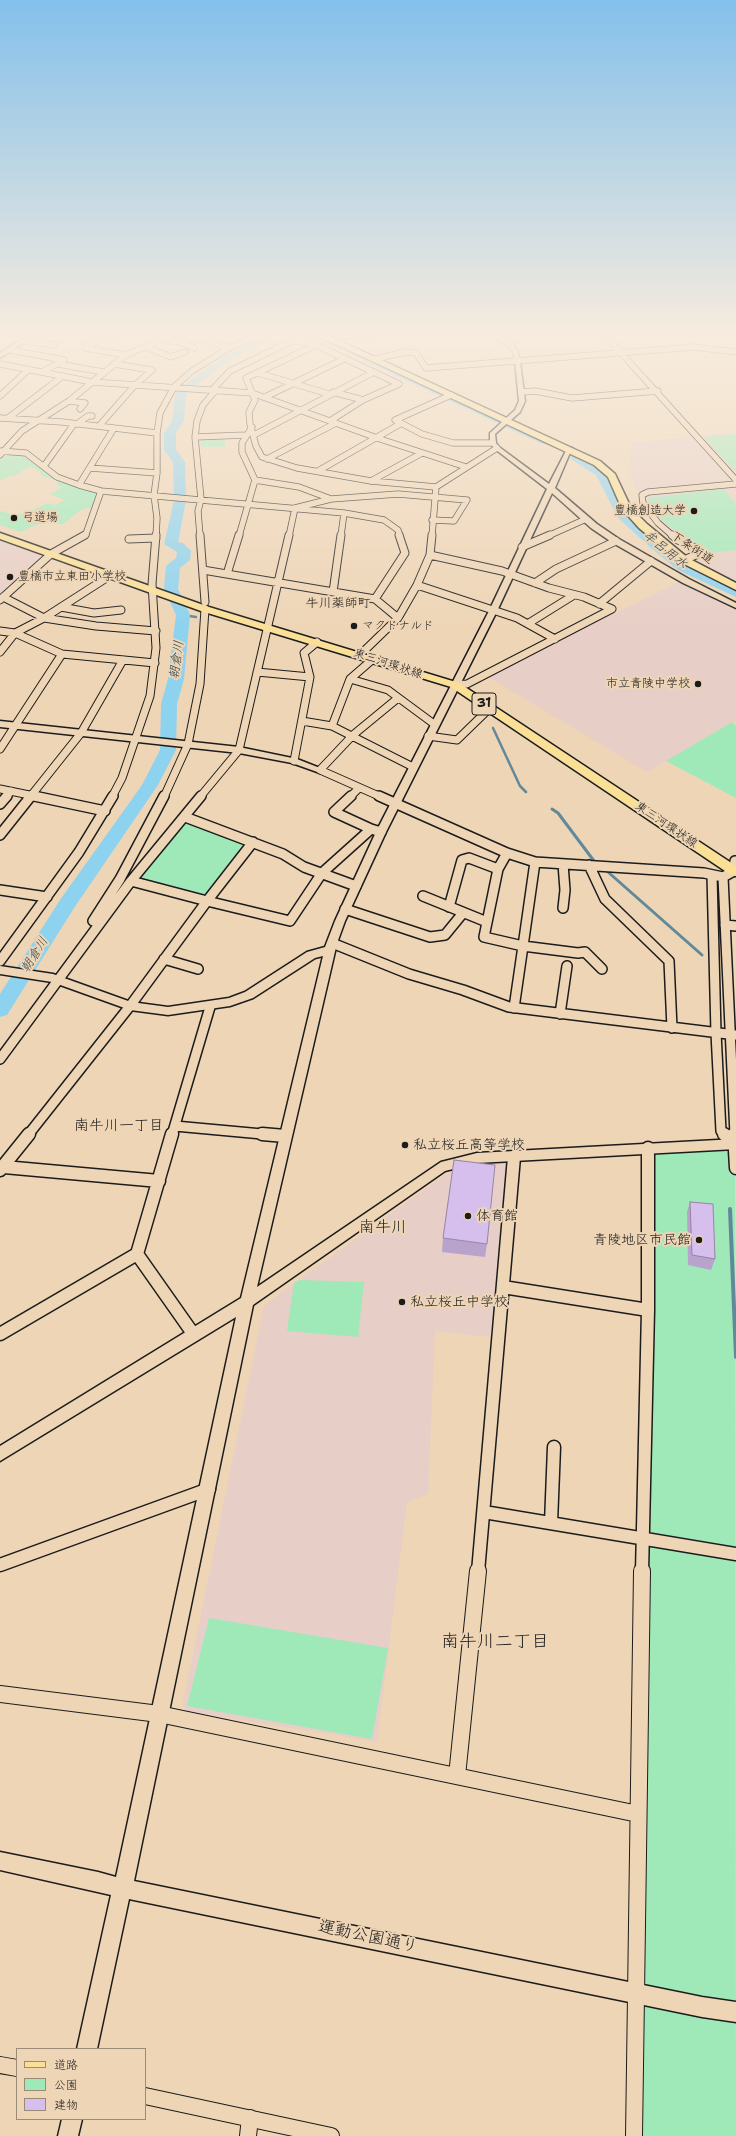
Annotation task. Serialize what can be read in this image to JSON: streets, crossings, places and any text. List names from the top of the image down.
{
  "streets": {
    "main road": ["下条街道", "東三河環状線", "31"],
    "street": ["運動公園通り"]
  },
  "districts": [
    "牛川薬師町",
    "南牛川一丁目",
    "南牛川",
    "南牛川二丁目"
  ],
  "water": ["牟呂用水", "朝倉川"],
  "places": [
    "豊橋創造大学",
    "弓道場",
    "豊橋市立東田小学校",
    "マクドナルド",
    "市立青陵中学校",
    "私立桜丘高等学校",
    "体育館",
    "青陵地区市民館",
    "私立桜丘中学校"
  ],
  "legend": ["道路", "公園", "建物"]
}
